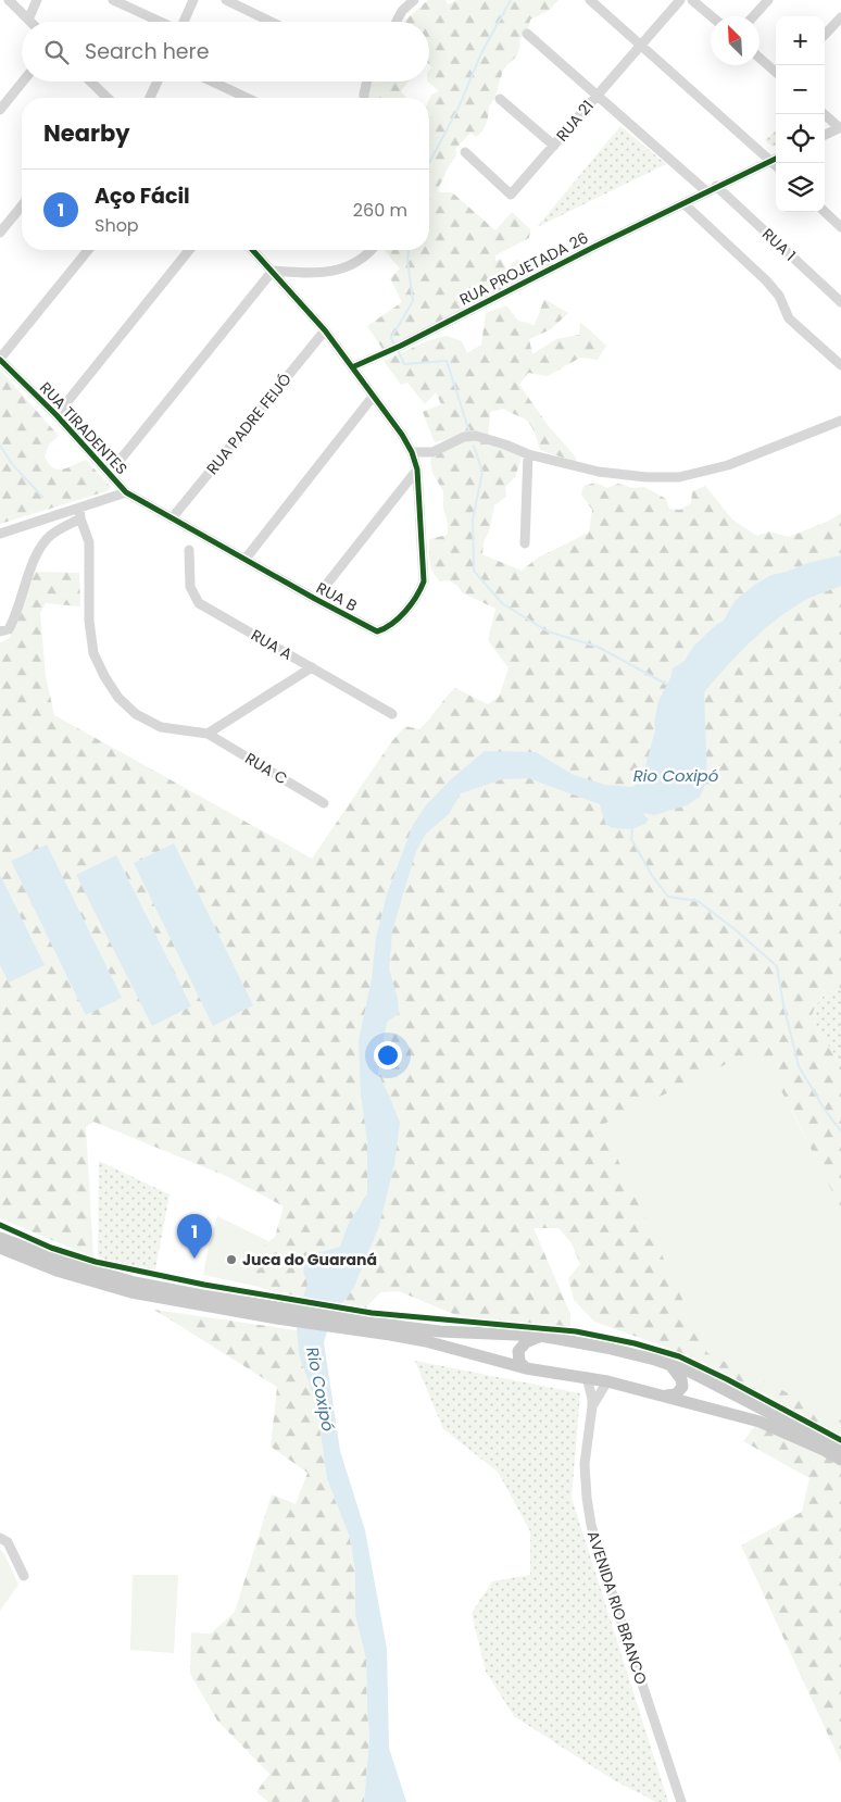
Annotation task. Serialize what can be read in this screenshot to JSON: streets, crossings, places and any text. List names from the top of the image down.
{
  "streets": {
    "street": [
      "RUA 21",
      "RUA 1",
      "RUA PROJETADA 26",
      "RUA PADRE FEIJÓ",
      "RUA TIRADENTES",
      "RUA B",
      "RUA A",
      "RUA C",
      "AVENIDA RIO BRANCO"
    ]
  },
  "crossings": [
    ["RUA 1", "RUA PROJETADA 26"],
    ["RUA PADRE FEIJÓ", "RUA B"],
    ["RUA TIRADENTES", "RUA B"]
  ],
  "water": ["Rio Coxipó"],
  "places": ["Juca do Guaraná"],
  "north": "top left",
  "page": {
    "map_buttons": ["+", "−"],
    "search": "Search here",
    "heading": "Nearby",
    "list": [
      {
        "mark": "1",
        "name": "Aço Fácil",
        "note": "Shop",
        "value": "260 m"
      }
    ],
    "pins": "1"
  }
}
